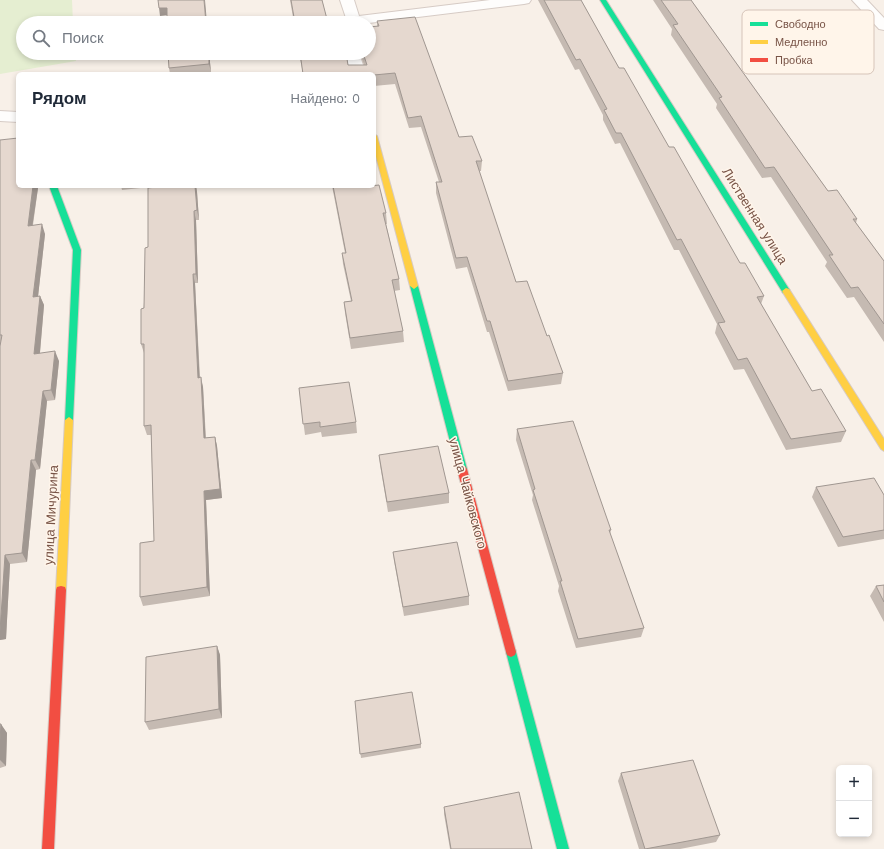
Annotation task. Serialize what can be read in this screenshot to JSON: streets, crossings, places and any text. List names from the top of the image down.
{
  "streets": {
    "street": ["Лиственная улица", "улица Чайковского", "улица Мичурина"]
  },
  "legend": ["Свободно", "Медленно", "Пробка"],
  "page": {
    "search": "Поиск",
    "heading": ["Рядом", "Найдено: 0"],
    "map_buttons": ["+", "−"]
  }
}
